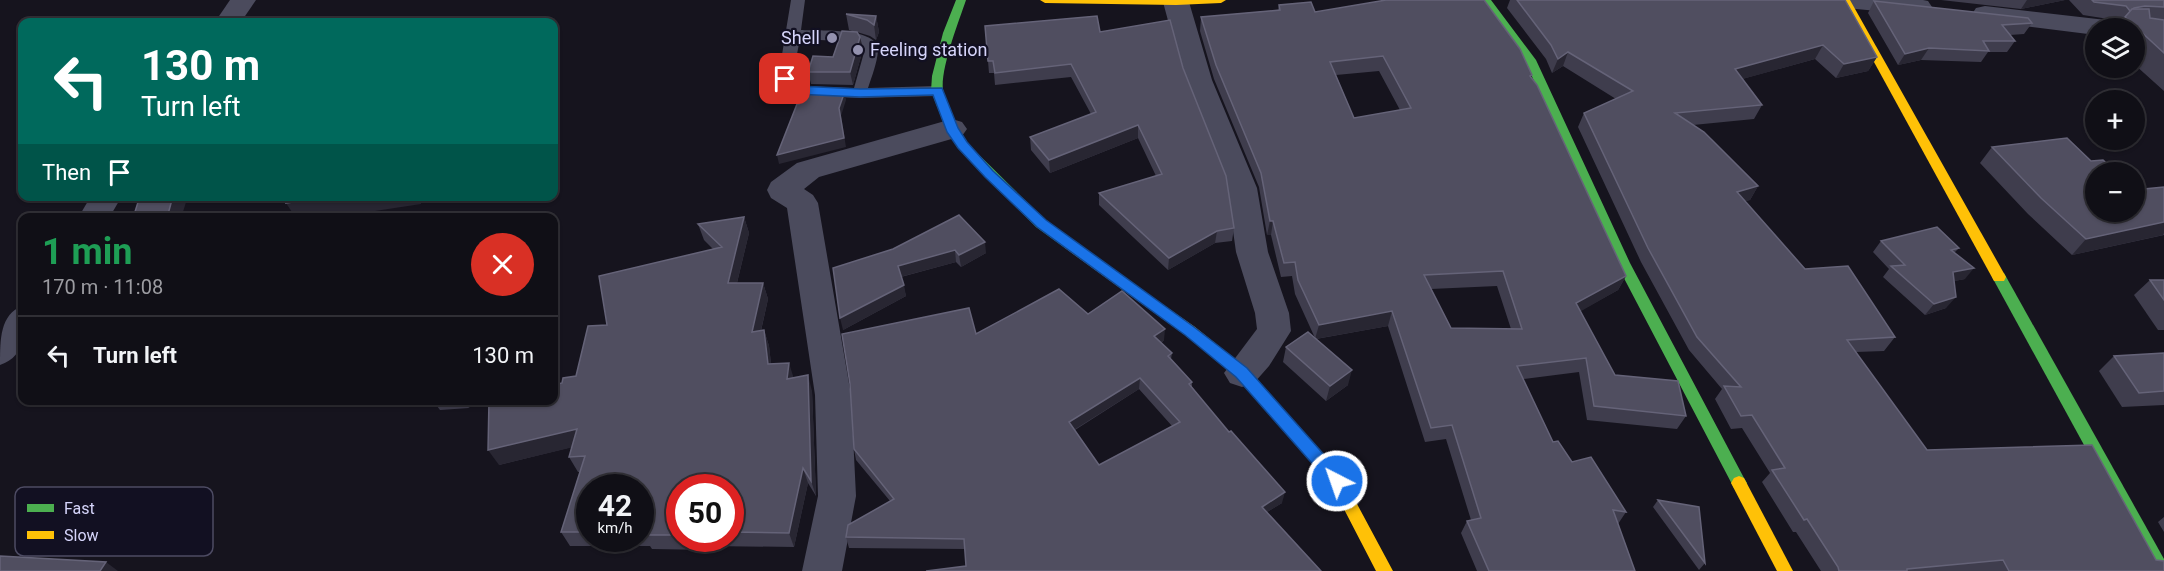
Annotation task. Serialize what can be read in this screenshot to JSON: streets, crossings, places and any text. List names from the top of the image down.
{
  "places": ["Shell", "Feeling station"],
  "legend": ["Fast", "Slow"],
  "page": {
    "map_buttons": ["+", "−"],
    "turn": ["130 m", "Turn left"],
    "then": "Then",
    "heading": ["1 min", "170 m · 11:08"],
    "list": [
      {
        "name": "Turn left",
        "value": "130 m"
      }
    ],
    "speed": "42 km/h",
    "limit": "50"
  }
}
